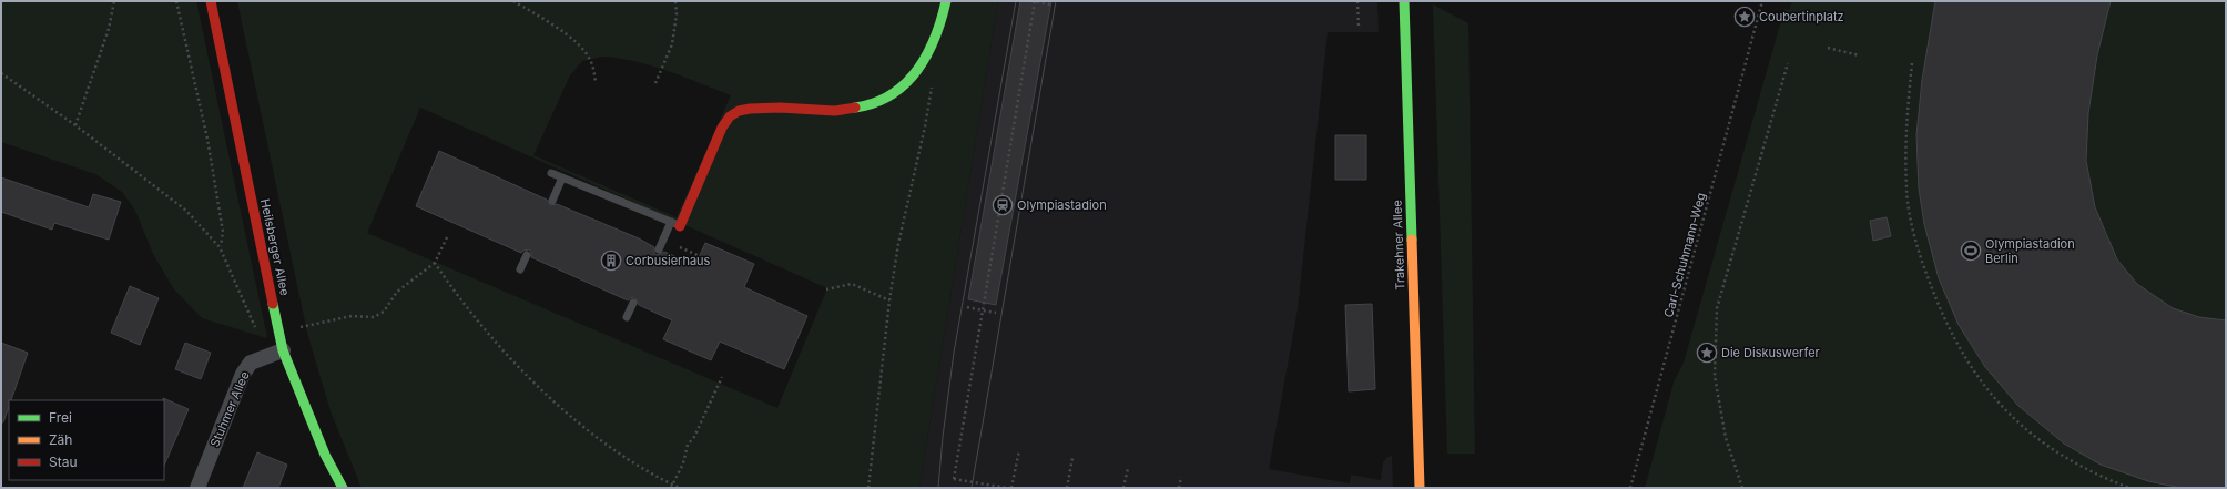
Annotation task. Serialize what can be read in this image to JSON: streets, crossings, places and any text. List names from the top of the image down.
{
  "streets": {
    "street": ["Trakehner Allee", "Heilsberger Allee", "Stuhmer Allee"],
    "path": ["Carl-Schuhmann-Weg"]
  },
  "crossings": [
    ["Heilsberger Allee", "Stuhmer Allee"]
  ],
  "places": {
    "place": ["Coubertinplatz", "Die Diskuswerfer"],
    "station": ["Olympiastadion"],
    "sports": ["Olympiastadion Berlin"],
    "building": ["Corbusierhaus"]
  },
  "legend": ["Frei", "Zäh", "Stau"]
}
